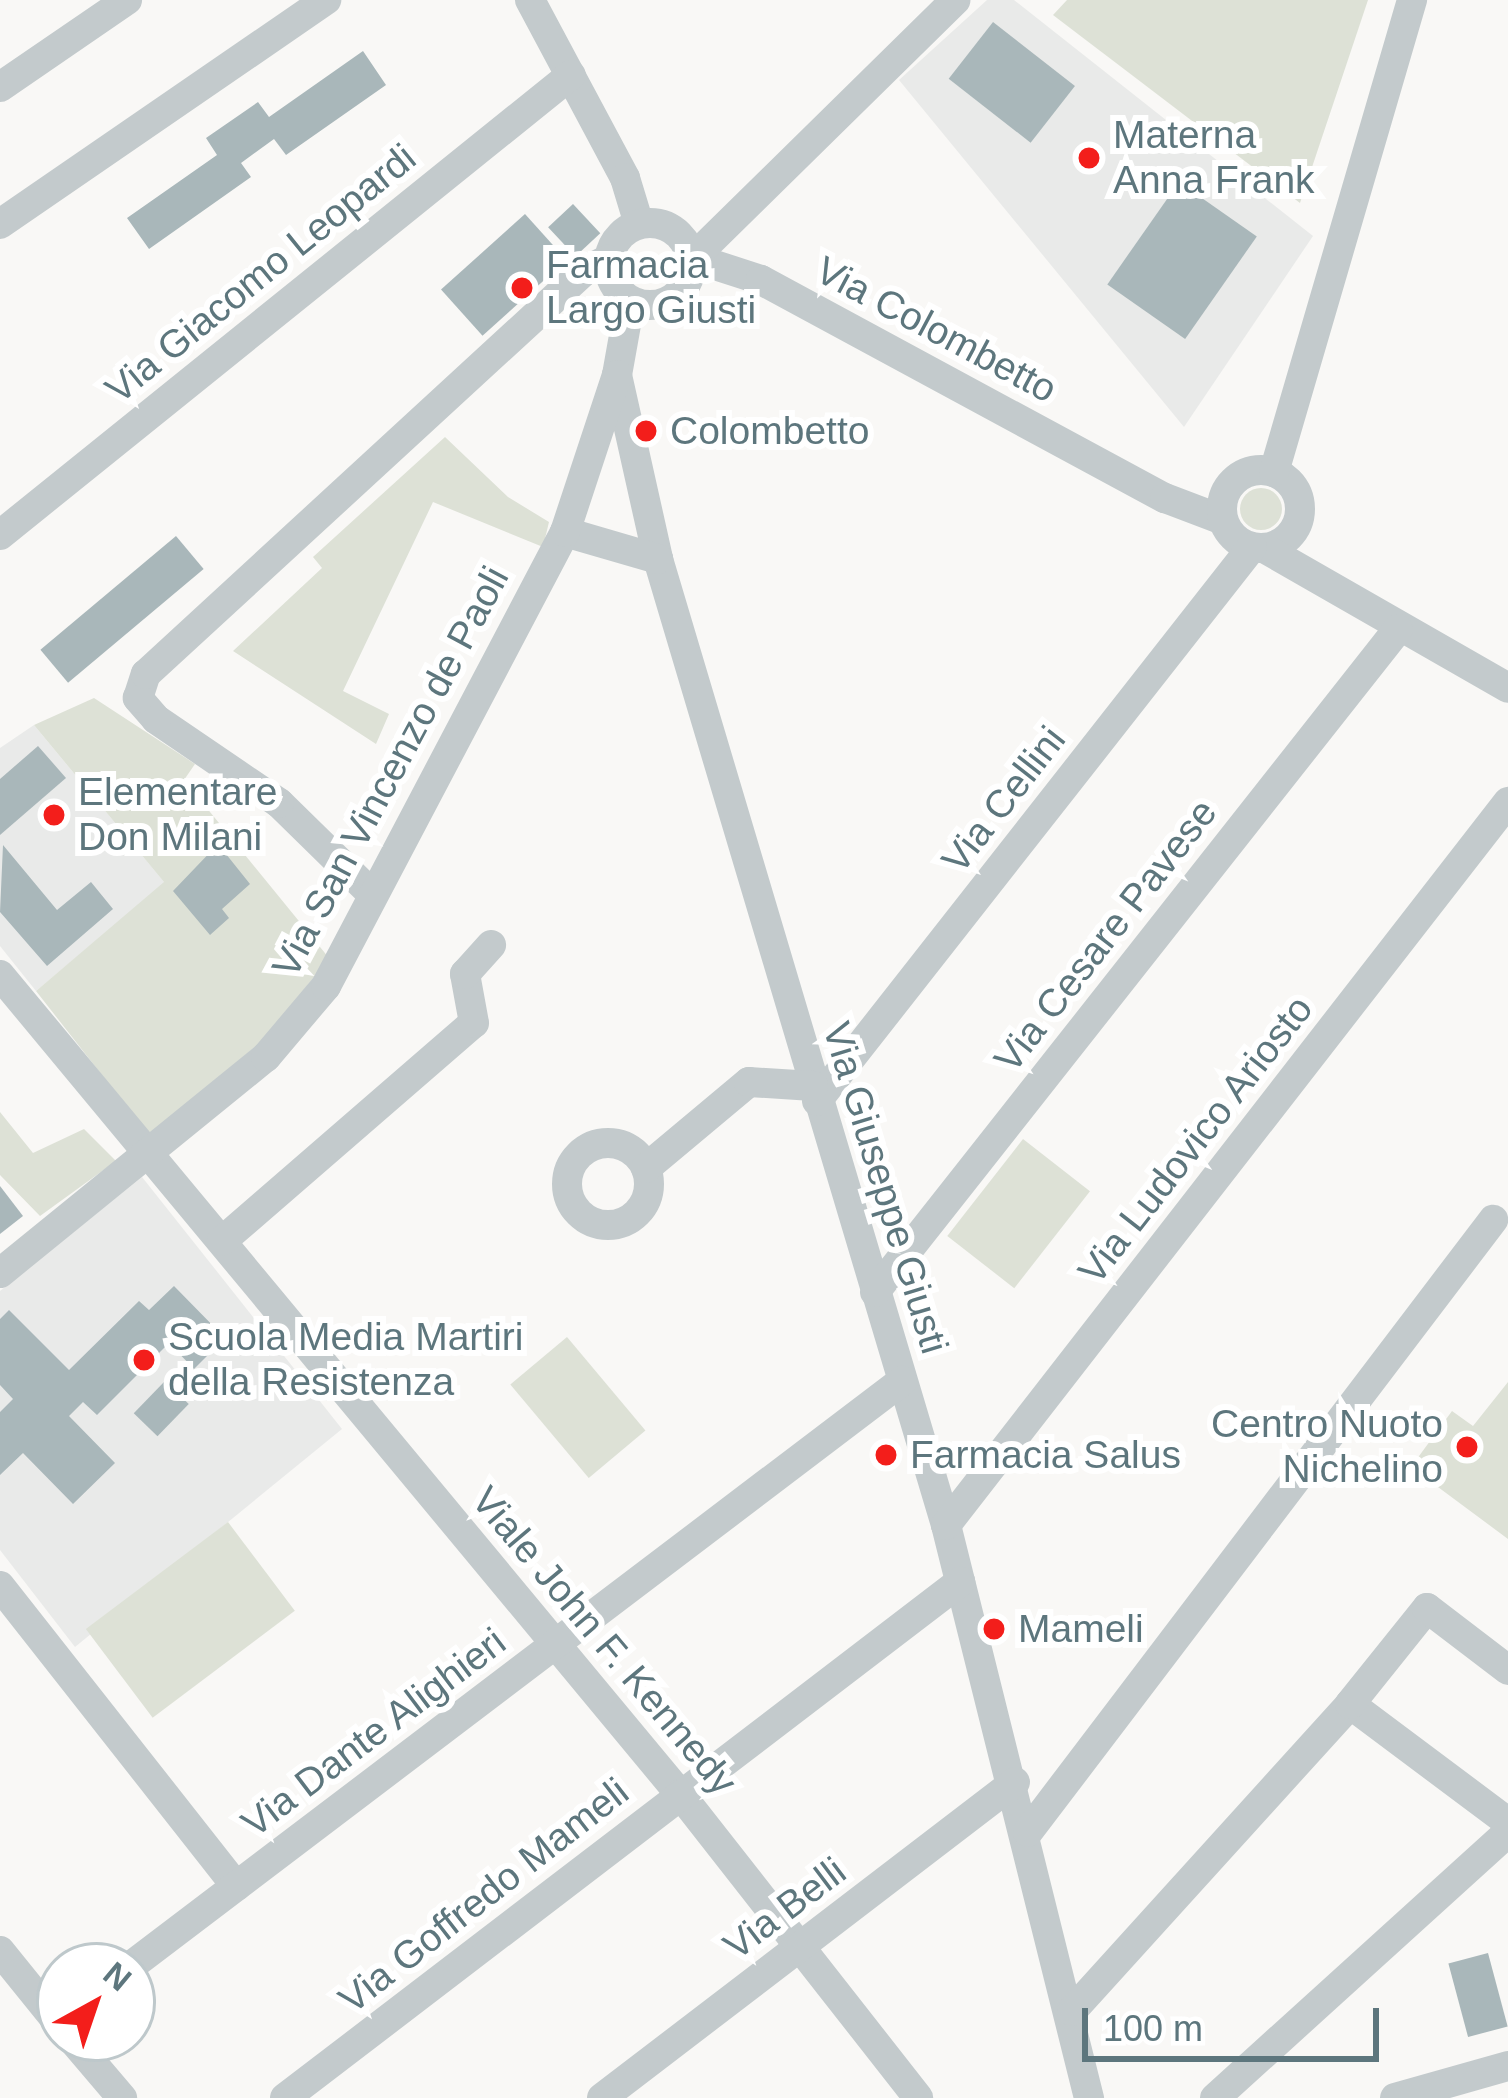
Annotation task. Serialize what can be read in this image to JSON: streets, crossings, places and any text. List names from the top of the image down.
{
  "streets": {
    "street": [
      "Via Giacomo Leopardi",
      "Via Colombetto",
      "Via San Vincenzo de Paoli",
      "Via Cellini",
      "Via Cesare Pavese",
      "Via Ludovico Ariosto",
      "Via Giuseppe Giusti",
      "Viale John F. Kennedy",
      "Via Dante Alighieri",
      "Via Goffredo Mameli",
      "Via Belli"
    ]
  },
  "crossings": [
    ["Via Colombetto", "Via Cellini"],
    ["Via Colombetto", "Via Cesare Pavese"],
    ["Via Colombetto", "Via Giuseppe Giusti"],
    ["Via San Vincenzo de Paoli", "Via Giuseppe Giusti"],
    ["Via San Vincenzo de Paoli", "Viale John F. Kennedy"],
    ["Via Cellini", "Via Giuseppe Giusti"],
    ["Via Cesare Pavese", "Via Giuseppe Giusti"],
    ["Via Ludovico Ariosto", "Via Giuseppe Giusti"],
    ["Via Giuseppe Giusti", "Via Dante Alighieri"],
    ["Via Giuseppe Giusti", "Via Goffredo Mameli"],
    ["Via Giuseppe Giusti", "Via Belli"],
    ["Viale John F. Kennedy", "Via Dante Alighieri"],
    ["Viale John F. Kennedy", "Via Goffredo Mameli"],
    ["Viale John F. Kennedy", "Via Belli"]
  ],
  "places": [
    "Materna Anna Frank",
    "Farmacia Largo Giusti",
    "Colombetto",
    "Elementare Don Milani",
    "Scuola Media Martiri della Resistenza",
    "Centro Nuoto Nichelino",
    "Farmacia Salus",
    "Mameli"
  ],
  "scale_bar": "100 m",
  "north": "top right"
}
